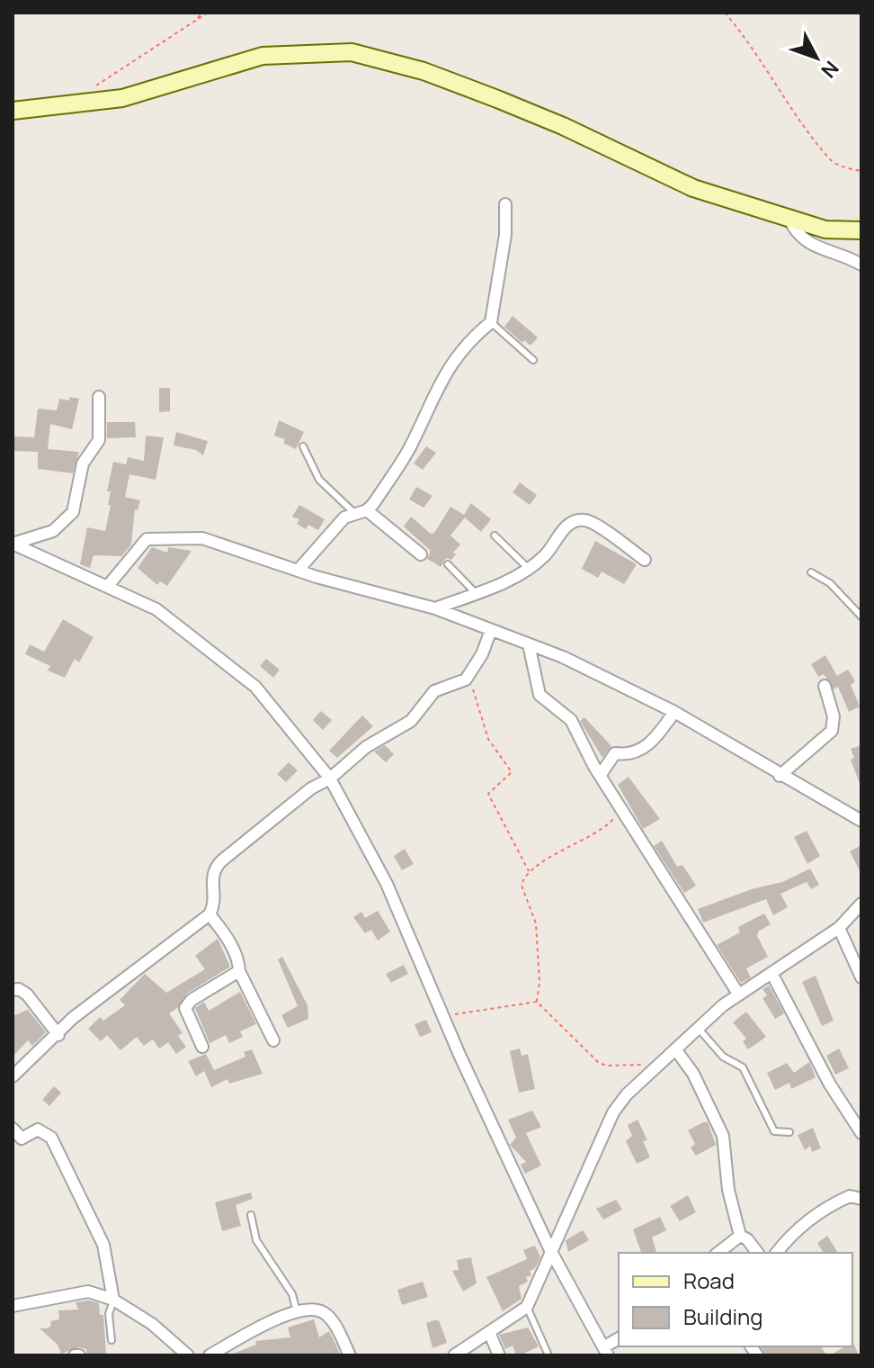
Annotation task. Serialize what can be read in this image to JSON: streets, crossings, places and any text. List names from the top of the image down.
{
  "legend": ["Road", "Building"],
  "north": "bottom right"
}
